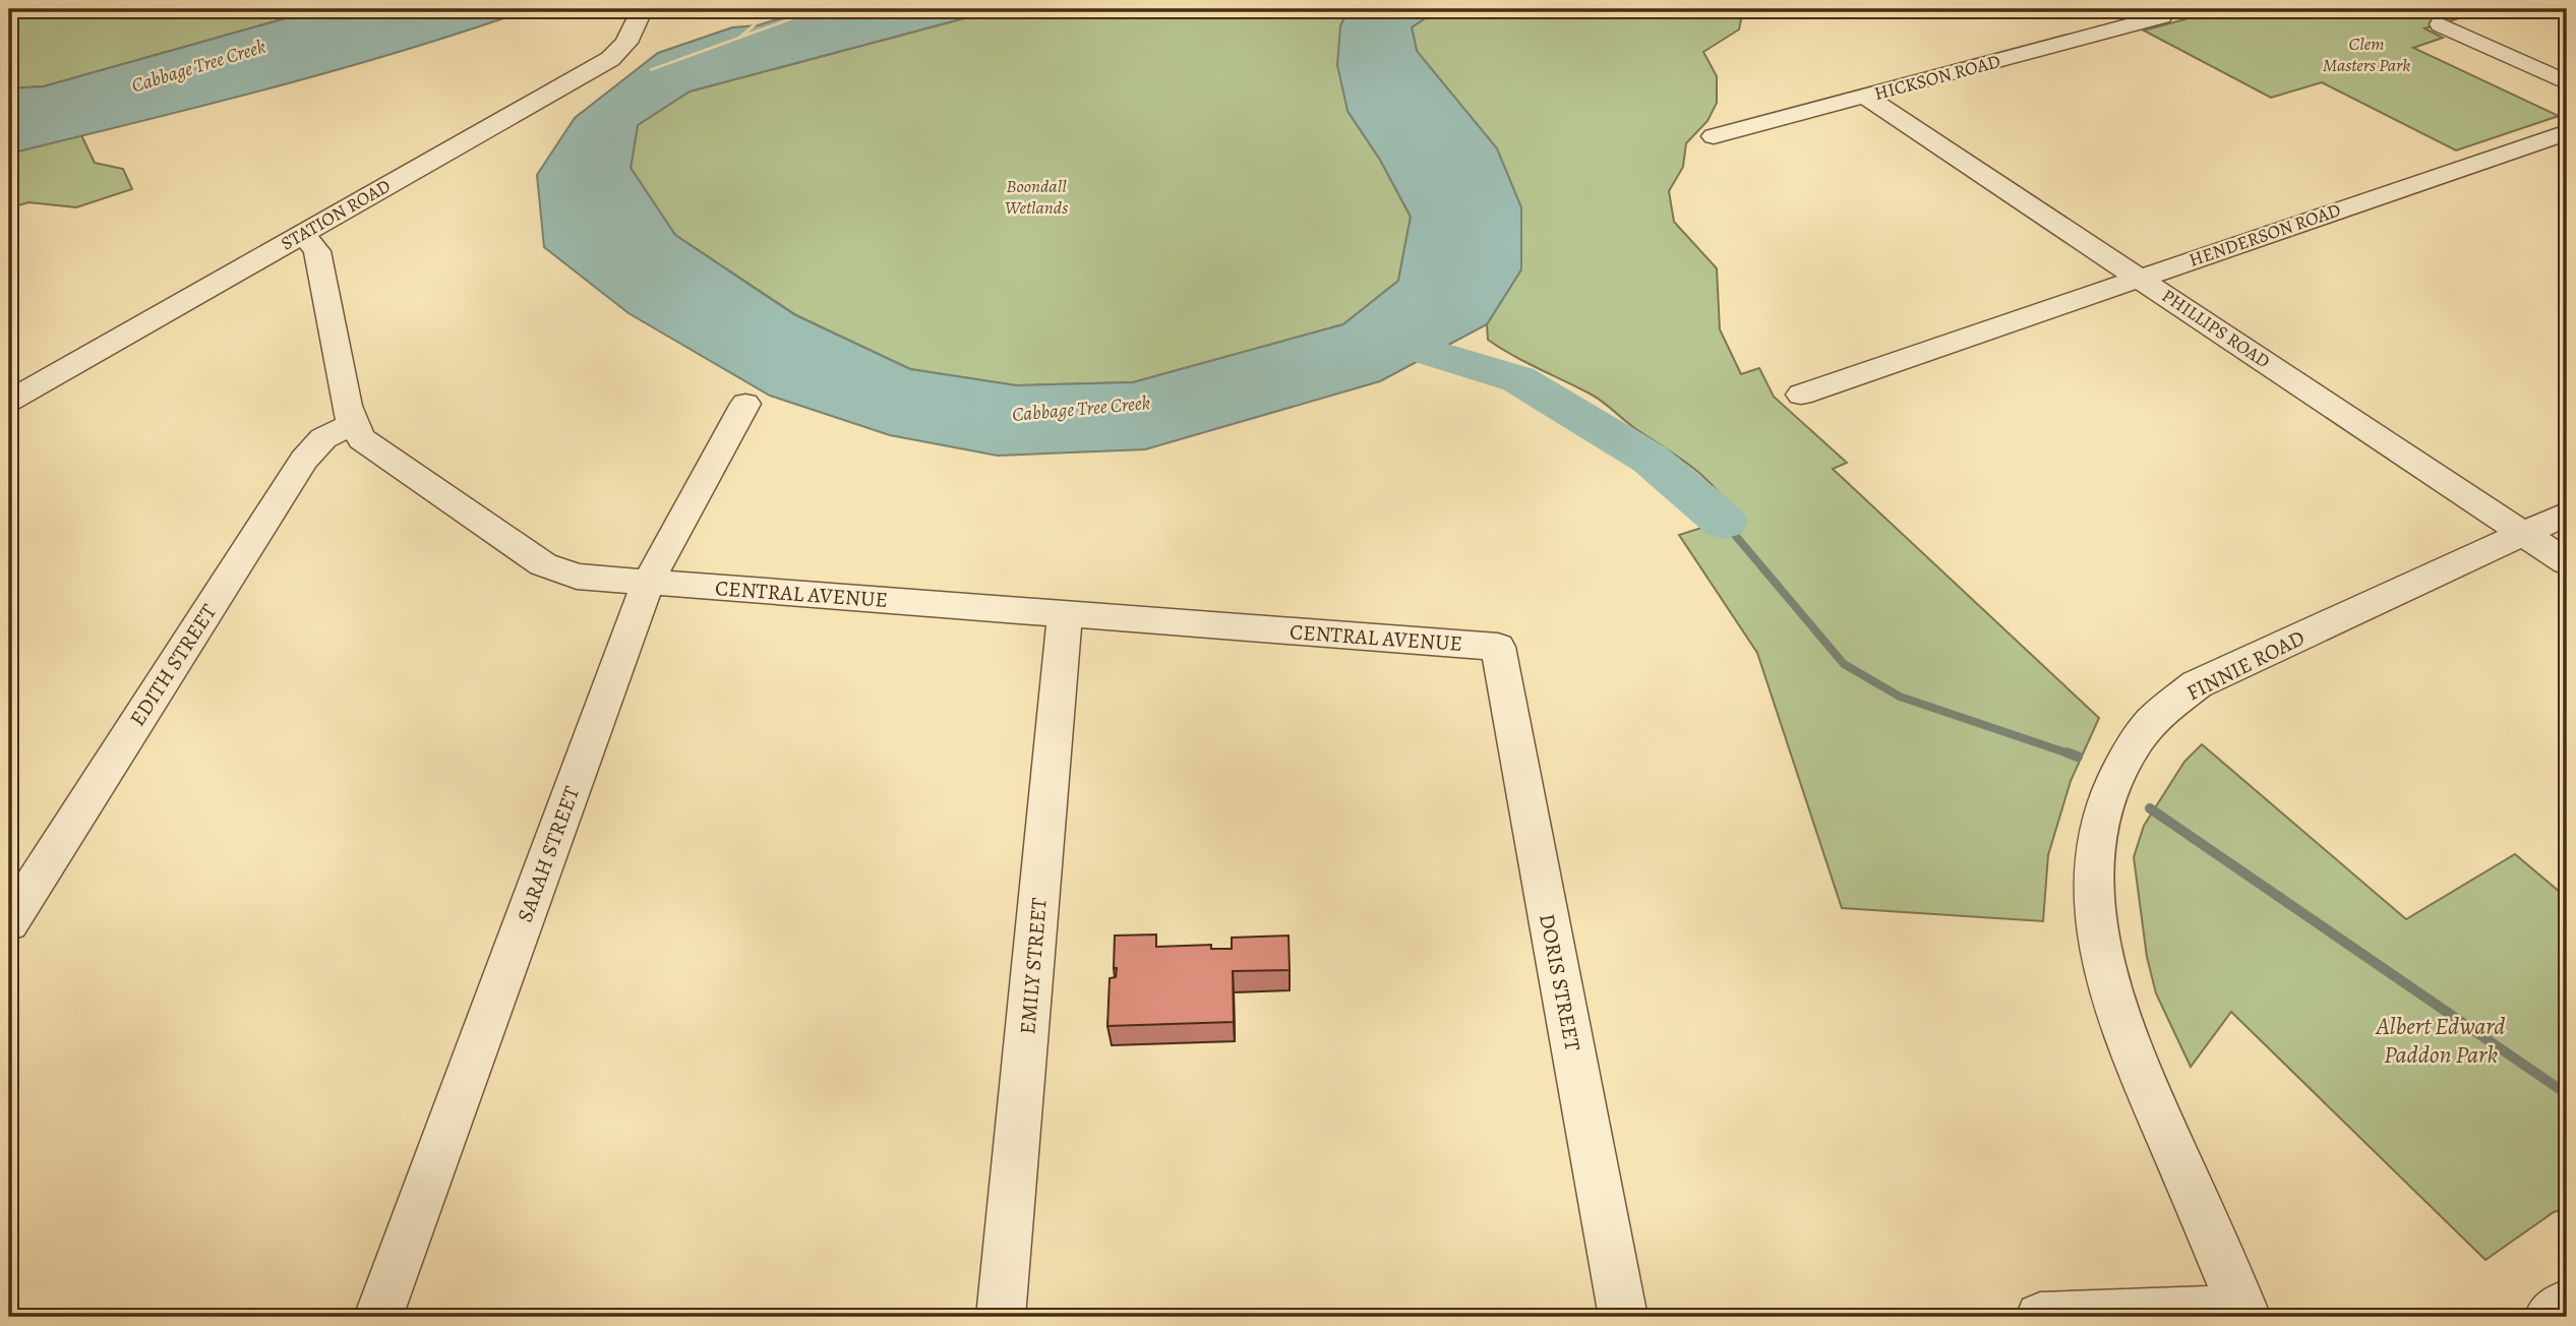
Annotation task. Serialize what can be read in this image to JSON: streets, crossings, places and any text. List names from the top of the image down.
{
  "streets": {
    "street": [
      "HICKSON ROAD",
      "STATION ROAD",
      "HENDERSON ROAD",
      "PHILLIPS ROAD",
      "CENTRAL AVENUE",
      "EDITH STREET",
      "FINNIE ROAD",
      "SARAH STREET",
      "EMILY STREET",
      "DORIS STREET"
    ]
  },
  "crossings": [
    ["HICKSON ROAD", "PHILLIPS ROAD"],
    ["HENDERSON ROAD", "PHILLIPS ROAD"],
    ["PHILLIPS ROAD", "FINNIE ROAD"],
    ["CENTRAL AVENUE", "EDITH STREET"],
    ["CENTRAL AVENUE", "SARAH STREET"],
    ["CENTRAL AVENUE", "EMILY STREET"],
    ["CENTRAL AVENUE", "DORIS STREET"]
  ],
  "water": ["Cabbage Tree Creek"],
  "parks": ["Clem Masters Park", "Boondall Wetlands", "Albert Edward Paddon Park"]
}
